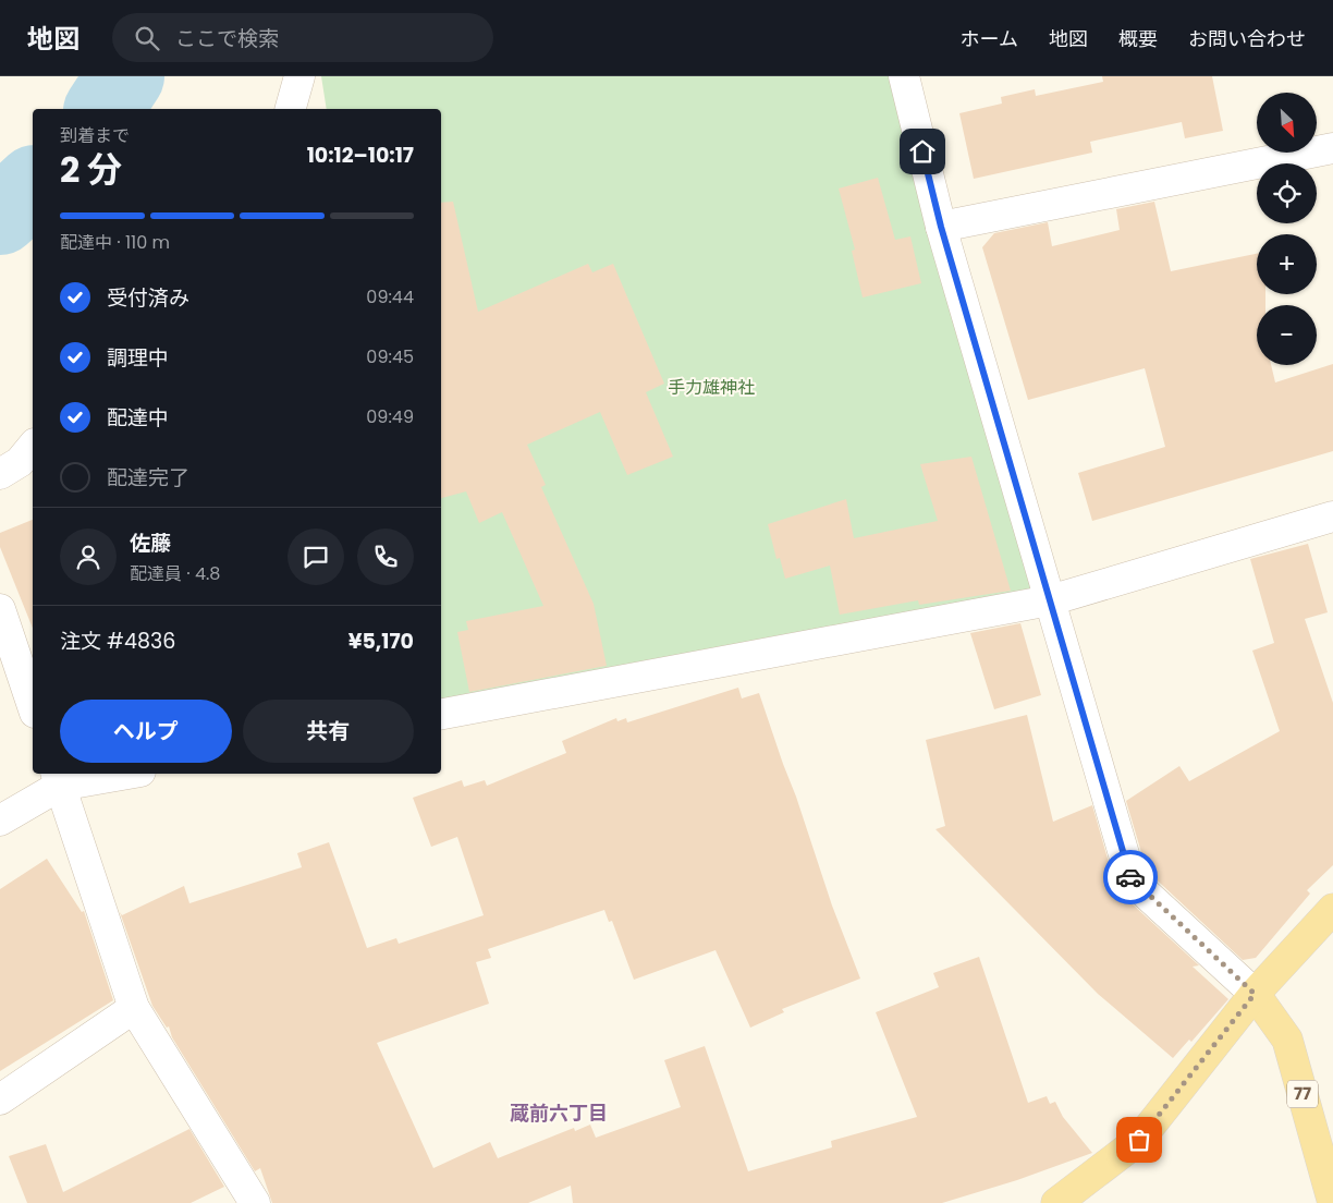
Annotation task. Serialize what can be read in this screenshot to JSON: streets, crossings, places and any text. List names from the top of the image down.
{
  "streets": {
    "main road": ["77"]
  },
  "districts": ["蔵前六丁目"],
  "parks": ["手力雄神社"],
  "north": "bottom right",
  "page": {
    "header": "地図",
    "search": "ここで検索",
    "nav": [
      "ホーム",
      "地図",
      "概要",
      "お問い合わせ"
    ],
    "map_buttons": ["+", "−"],
    "heading": ["2 分", "到着まで", "10:12–10:17"],
    "panel": [
      "佐藤",
      "配達員 · 4.8",
      "注文 #4836",
      "¥5,170"
    ],
    "bar": "配達中 · 110 m",
    "list": [
      ["受付済み", "09:44"],
      ["調理中", "09:45"],
      ["配達中", "09:49"],
      "配達完了"
    ],
    "buttons": ["ヘルプ", "共有"]
  }
}
